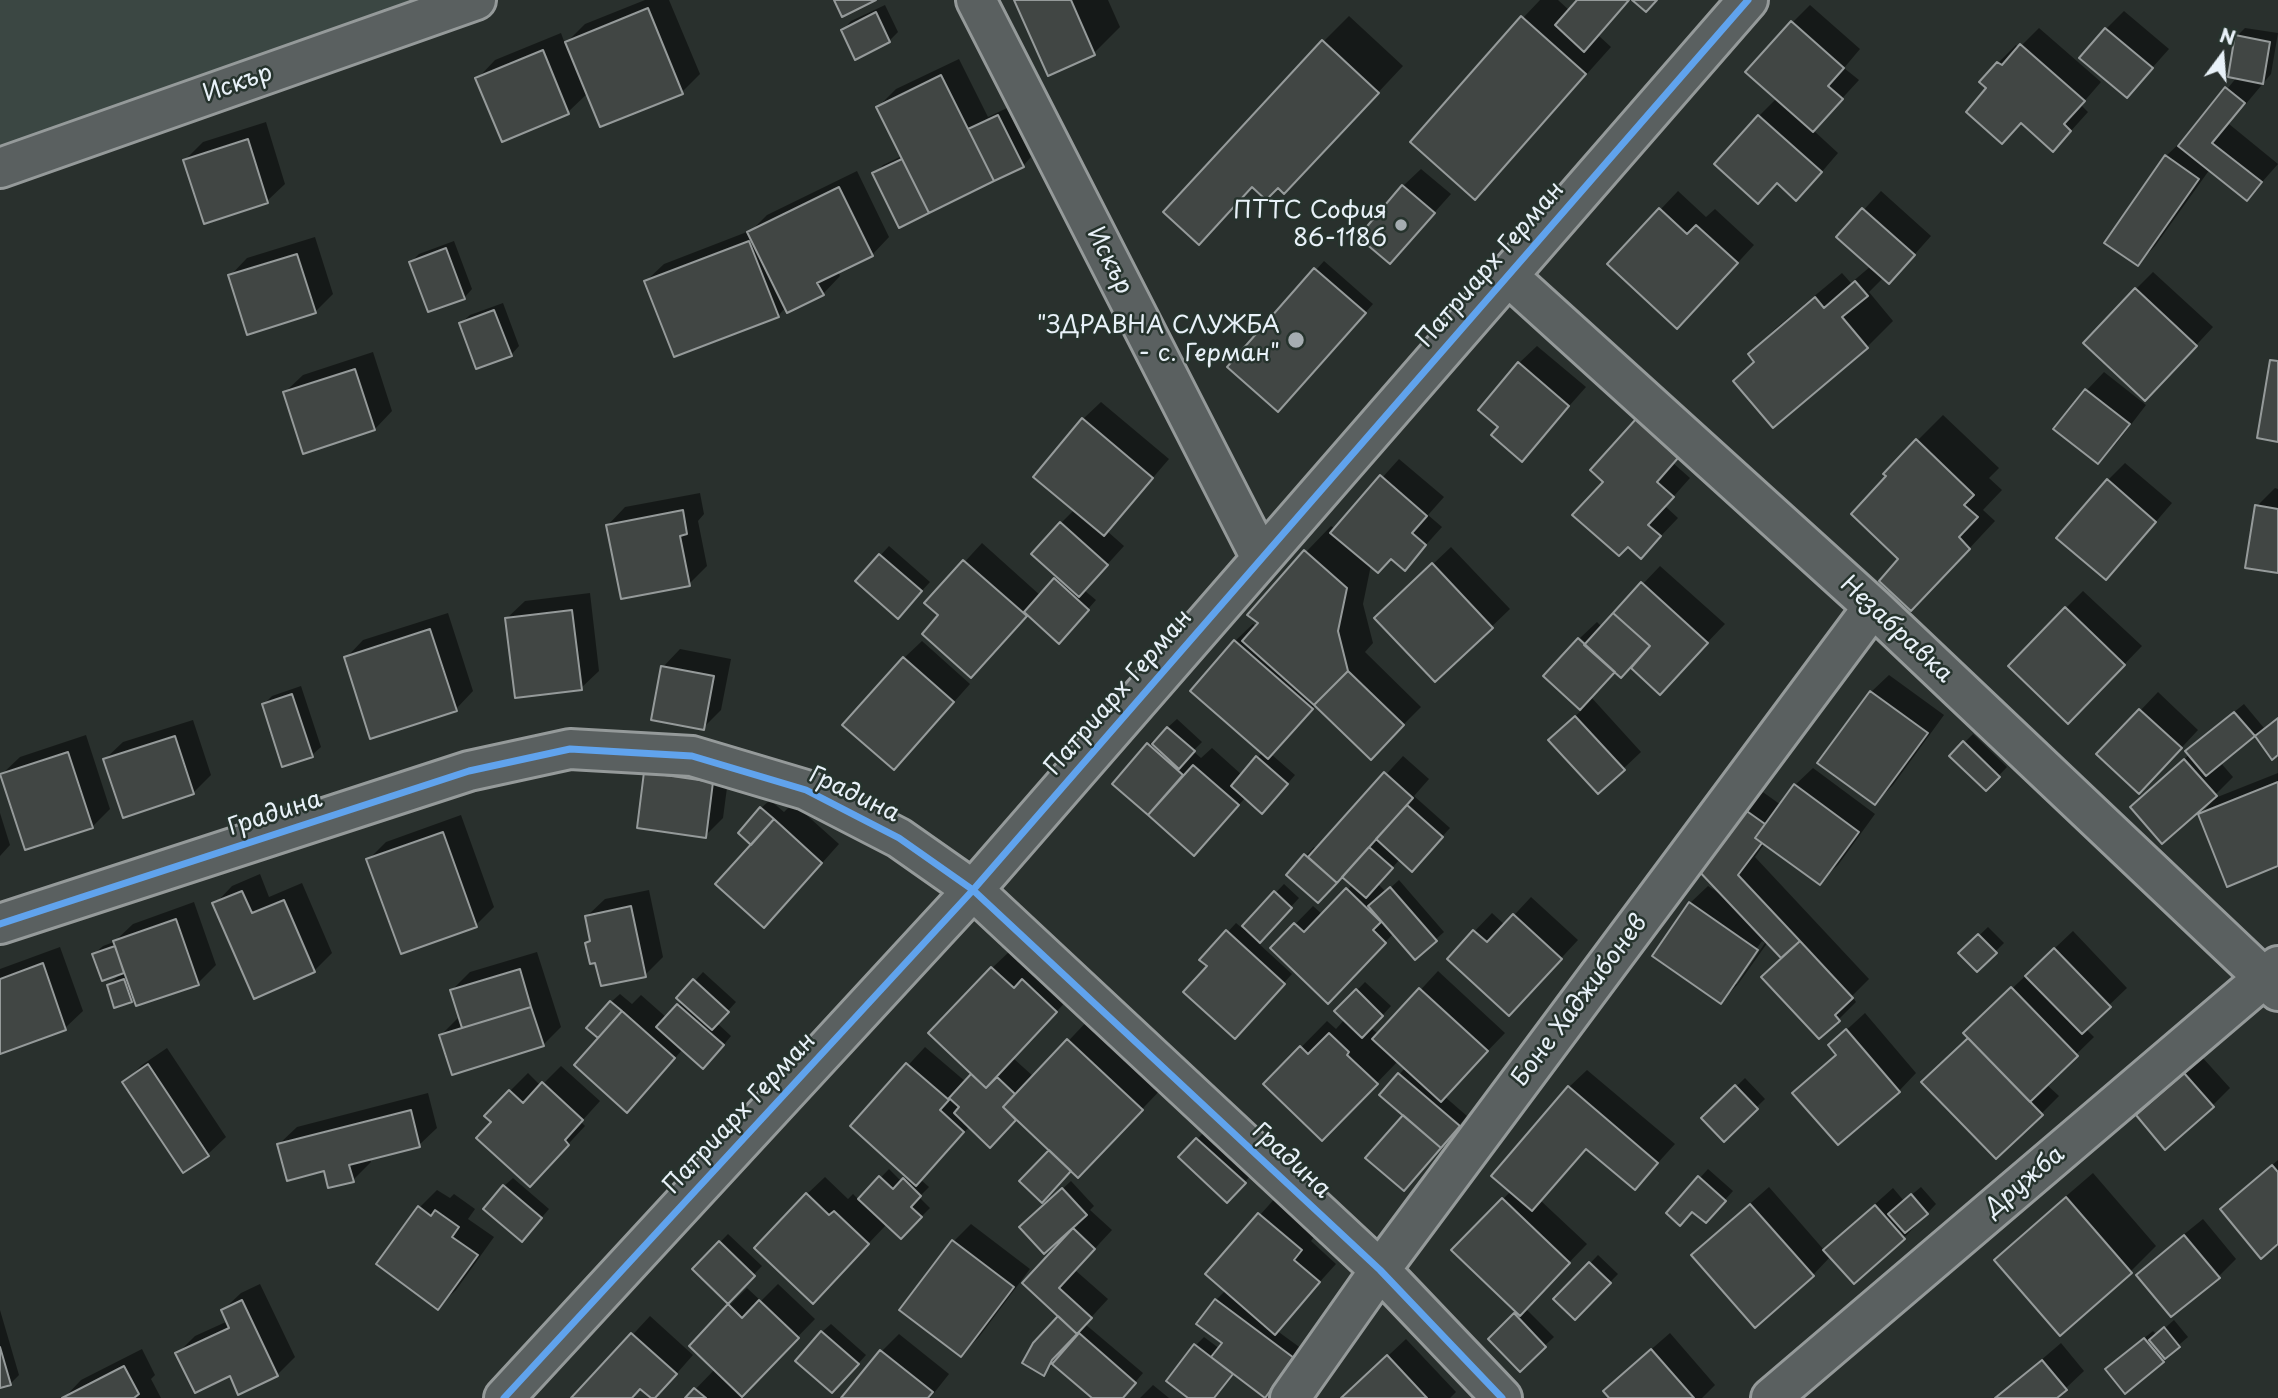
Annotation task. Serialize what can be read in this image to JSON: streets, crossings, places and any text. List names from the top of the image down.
{
  "streets": {
    "street": [
      "Искър",
      "Патриарх Герман",
      "Незабравка",
      "Градина",
      "Боне Хаджибонев",
      "Дружба"
    ]
  },
  "crossings": [
    ["Искър", "Патриарх Герман"],
    ["Патриарх Герман", "Незабравка"],
    ["Патриарх Герман", "Градина"],
    ["Незабравка", "Боне Хаджибонев"],
    ["Незабравка", "Дружба"],
    ["Градина", "Боне Хаджибонев"]
  ],
  "places": ["ПТТС София 86-1186", "\"ЗДРАВНА СЛУЖБА - с. Герман\""],
  "north": "top"
}
